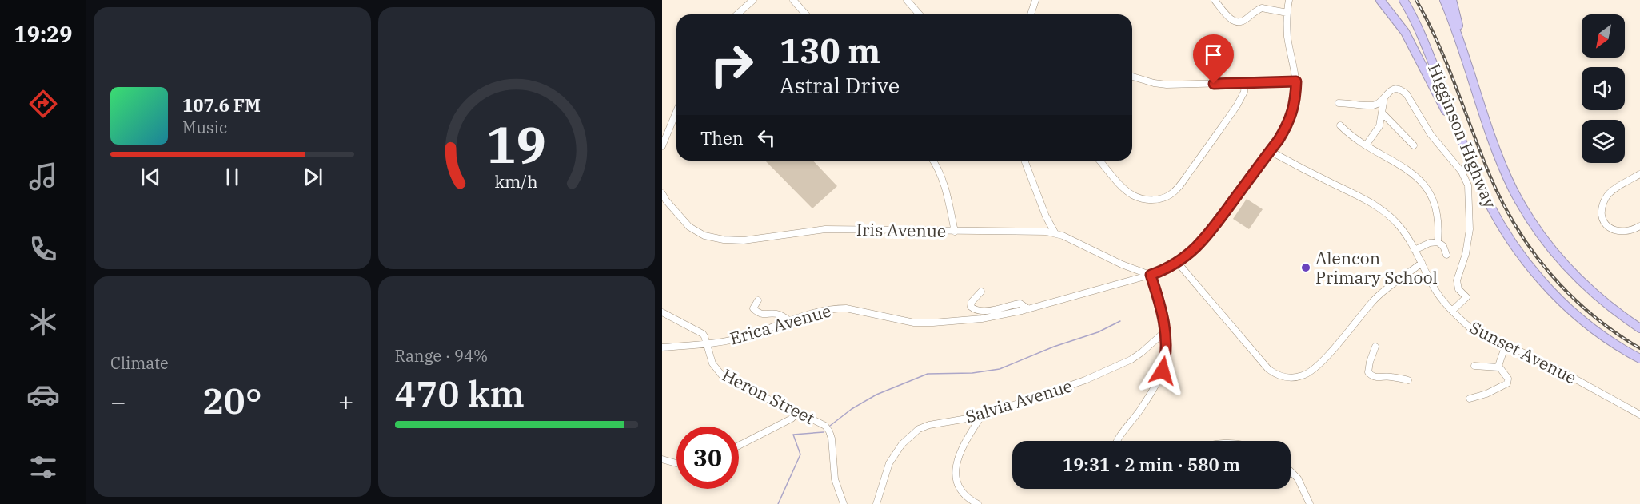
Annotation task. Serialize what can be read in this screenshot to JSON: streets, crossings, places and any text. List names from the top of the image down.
{
  "streets": {
    "highway": ["Higginson Highway"],
    "street": [
      "Iris Avenue",
      "Erica Avenue",
      "Sunset Avenue",
      "Heron Street",
      "Salvia Avenue"
    ]
  },
  "crossings": [
    ["Iris Avenue", "Erica Avenue"],
    ["Erica Avenue", "Sunset Avenue"],
    ["Erica Avenue", "Heron Street"]
  ],
  "places": ["Alencon Primary School"],
  "north": "bottom left",
  "page": {
    "tabs": "19:29",
    "turn": ["130 m", "Astral Drive"],
    "song": ["107.6 FM", "Music"],
    "then": "Then",
    "tile": [
      "Climate",
      ["Range · 94%", "470 km"]
    ],
    "heat": ["−", "20°", "+"],
    "limit": "30",
    "trip": "19:31 · 2 min · 580 m",
    "gauge": ["19", "km/h"]
  }
}
